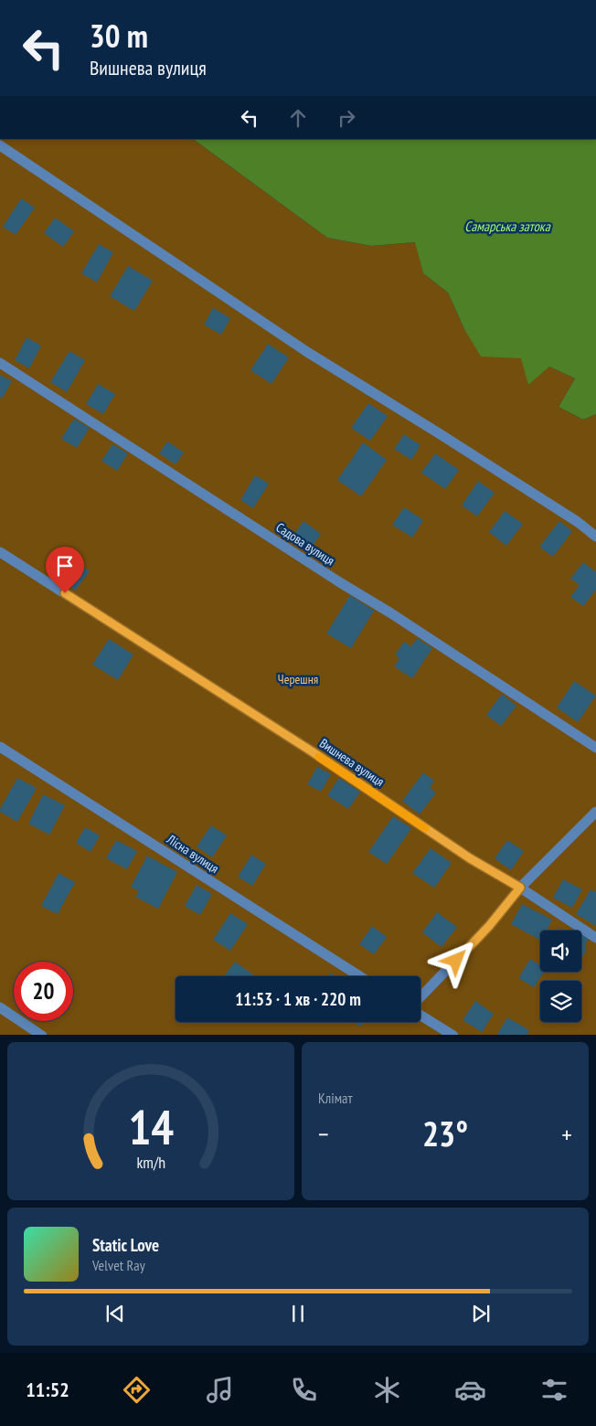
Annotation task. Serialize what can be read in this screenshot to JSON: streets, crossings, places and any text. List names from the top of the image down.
{
  "streets": {
    "lane": ["Садова вулиця", "Вишнева вулиця", "Лісна вулиця"]
  },
  "water": ["Самарська затока"],
  "parks": ["Черешня"],
  "page": {
    "turn": ["30 m", "Вишнева вулиця"],
    "limit": "20",
    "trip": "11:53 · 1 хв · 220 m",
    "tile": "Клімат",
    "heat": ["−", "23°", "+"],
    "song": ["Static Love", "Velvet Ray"],
    "tabs": "11:52",
    "gauge": ["14", "km/h"]
  }
}
